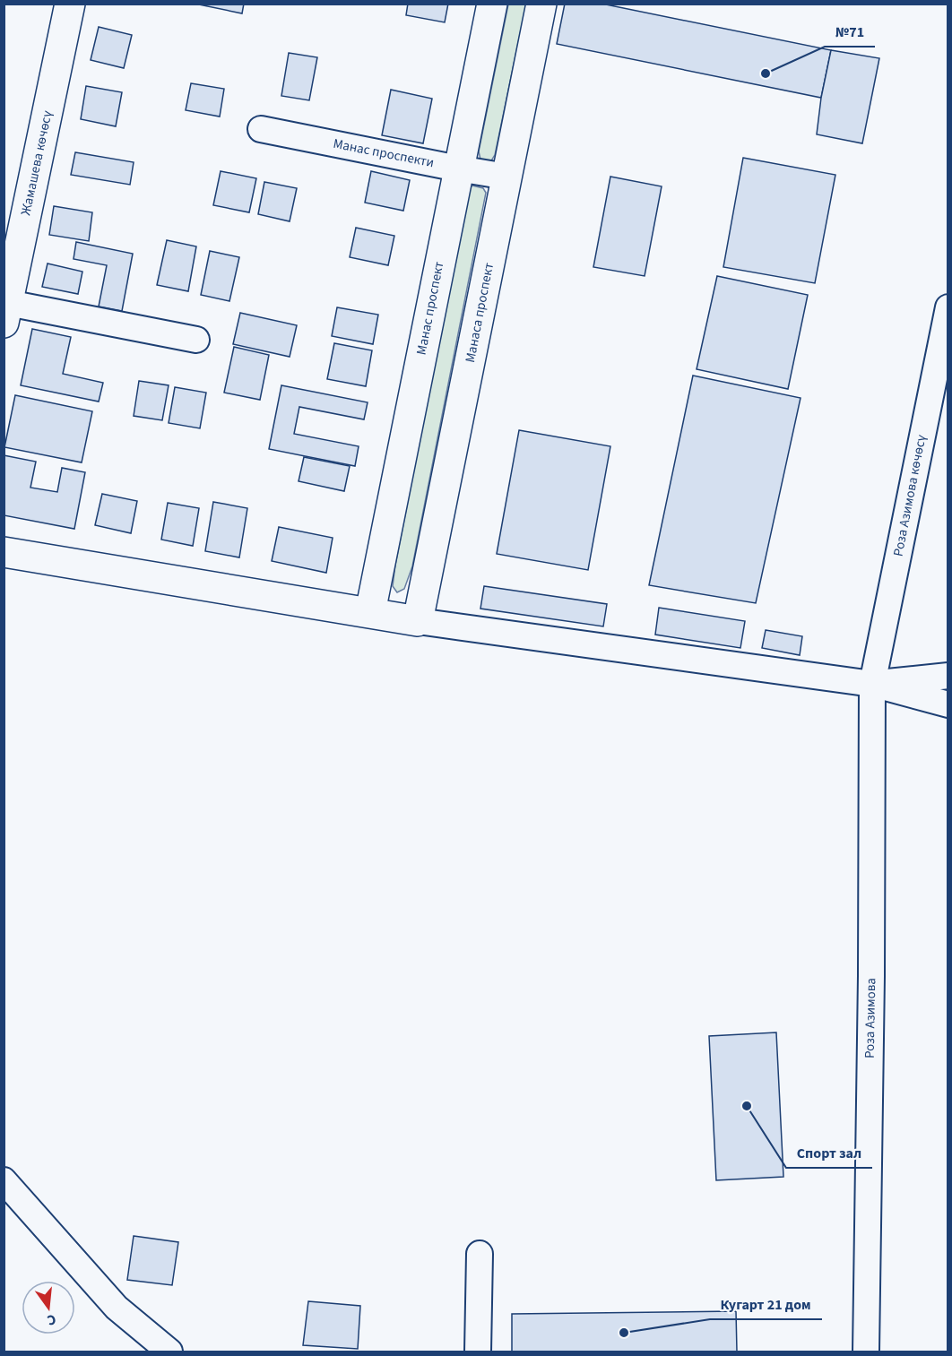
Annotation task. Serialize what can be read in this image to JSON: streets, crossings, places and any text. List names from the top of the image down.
{
  "streets": {
    "main road": ["Жамашева көчөсү", "Манас проспект", "Манаса проспект"],
    "street": ["Манас проспекти", "Роза Азимова көчөсү", "Роза Азимова"]
  },
  "crossings": [
    ["Манас проспекти", "Манас проспект"],
    ["Манас проспекти", "Манаса проспект"],
    ["Роза Азимова көчөсү", "Роза Азимова"]
  ],
  "places": ["№71", "Спорт зал", "Кугарт 21 дом"],
  "north": "bottom"
}
